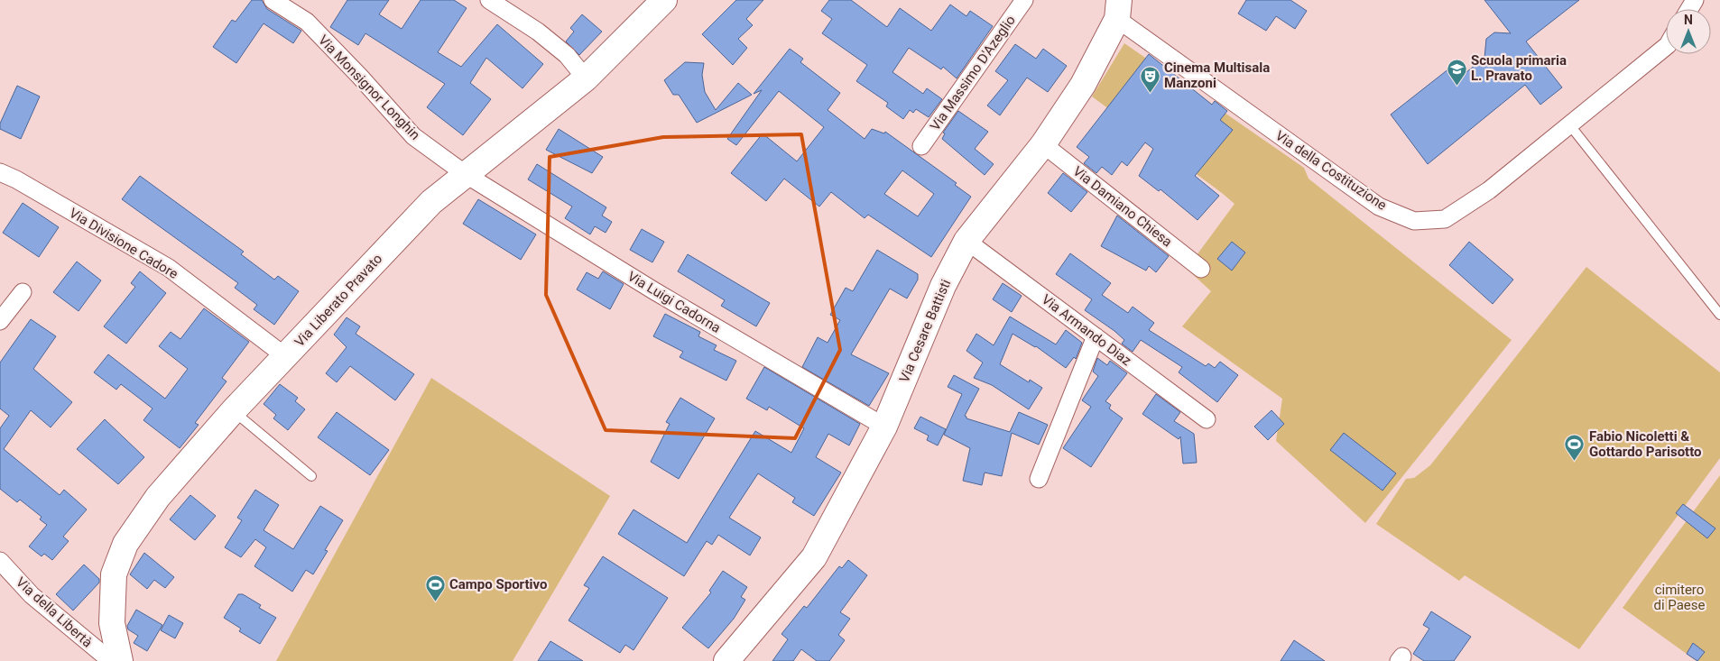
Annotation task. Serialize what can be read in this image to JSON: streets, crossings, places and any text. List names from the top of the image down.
{
  "streets": {
    "street": [
      "Via Massimo D'Azeglio",
      "Via Monsignor Longhin",
      "Via della Costituzione",
      "Via Damiano Chiesa",
      "Via Divisione Cadore",
      "Via Liberato Pravato",
      "Via Luigi Cadorna",
      "Via Armando Diaz",
      "Via Cesare Battisti",
      "Via della Libertà"
    ]
  },
  "crossings": [
    ["Via Monsignor Longhin", "Via Liberato Pravato"],
    ["Via Monsignor Longhin", "Via Luigi Cadorna"],
    ["Via della Costituzione", "Via Cesare Battisti"],
    ["Via Damiano Chiesa", "Via Cesare Battisti"],
    ["Via Divisione Cadore", "Via Liberato Pravato"],
    ["Via Liberato Pravato", "Via Luigi Cadorna"],
    ["Via Luigi Cadorna", "Via Cesare Battisti"],
    ["Via Armando Diaz", "Via Cesare Battisti"]
  ],
  "parks": ["cimitero di Paese"],
  "places": {
    "school or university": ["Scuola primaria L. Pravato"],
    "theatre": ["Cinema Multisala Manzoni"],
    "sports": ["Fabio Nicoletti & Gottardo Parisotto", "Campo Sportivo"]
  },
  "north": "top"
}
